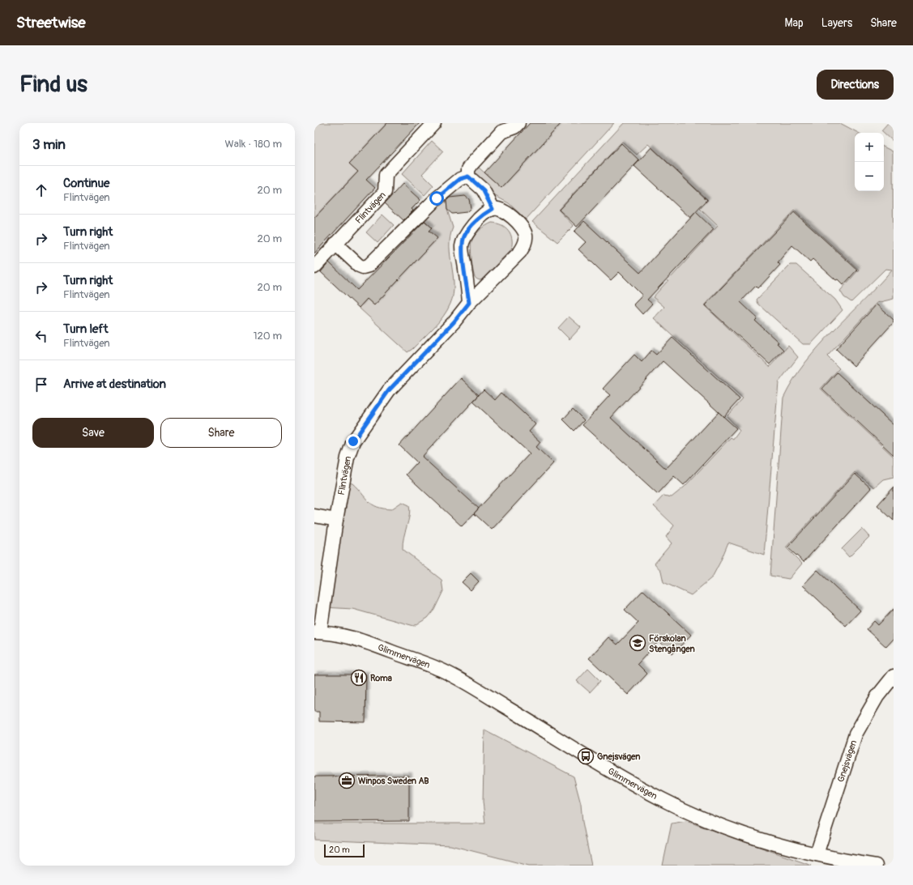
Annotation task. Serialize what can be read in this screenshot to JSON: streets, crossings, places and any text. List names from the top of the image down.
{
  "streets": {
    "street": ["Flintvägen", "Glimmervägen", "Gnejsvägen"]
  },
  "crossings": [
    ["Flintvägen", "Glimmervägen"],
    ["Glimmervägen", "Gnejsvägen"]
  ],
  "places": {
    "school or university": ["Förskolan Stengången"],
    "restaurant": ["Roma"],
    "bus stop": ["Gnejsvägen"],
    "office": ["Winpos Sweden AB"]
  },
  "scale_bar": "20 m",
  "page": {
    "header": "Streetwise",
    "nav": ["Map", "Layers", "Share"],
    "buttons": [
      "Directions",
      ["Save", "Share"]
    ],
    "title": "Find us",
    "heading": ["3 min", "Walk · 180 m"],
    "map_buttons": ["+", "−"],
    "list": [
      ["Continue", "Flintvägen", "20 m"],
      ["Turn right", "Flintvägen", "20 m"],
      ["Turn right", "Flintvägen", "20 m"],
      ["Turn left", "Flintvägen", "120 m"],
      "Arrive at destination"
    ],
    "scale": "20 m"
  }
}
